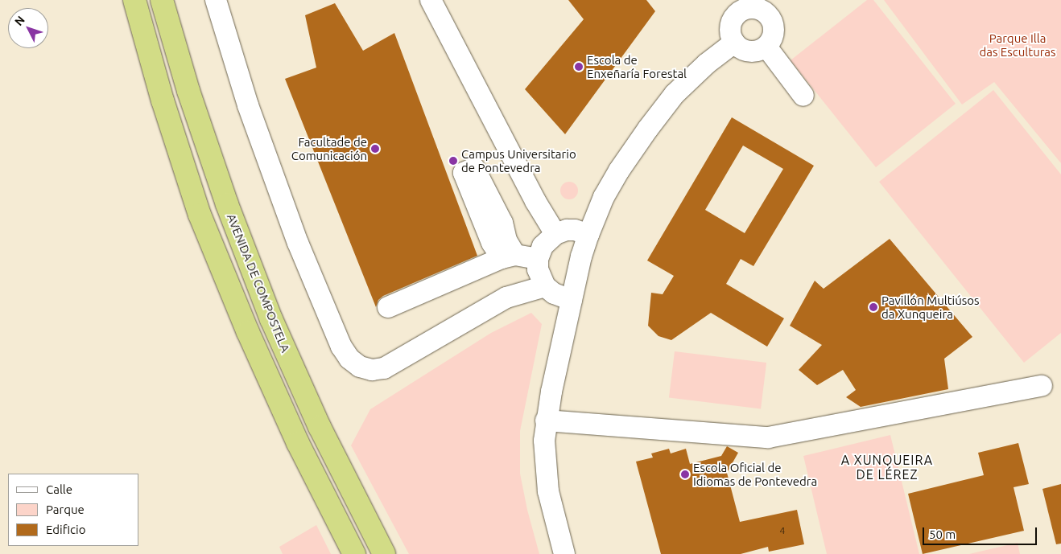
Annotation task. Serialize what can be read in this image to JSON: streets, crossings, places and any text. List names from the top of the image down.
{
  "streets": {
    "highway": ["AVENIDA DE COMPOSTELA"]
  },
  "districts": ["A XUNQUEIRA DE LÉREZ"],
  "parks": ["Parque Illa das Esculturas"],
  "places": [
    "Escola de Enxeñaría Forestal",
    "Facultade de Comunicación",
    "Campus Universitario de Pontevedra",
    "Pavillón Multiúsos da Xunqueira",
    "Escola Oficial de Idiomas de Pontevedra"
  ],
  "house_numbers": ["4"],
  "legend": ["Calle", "Parque", "Edificio"],
  "scale_bar": "50 m",
  "north": "top left"
}
